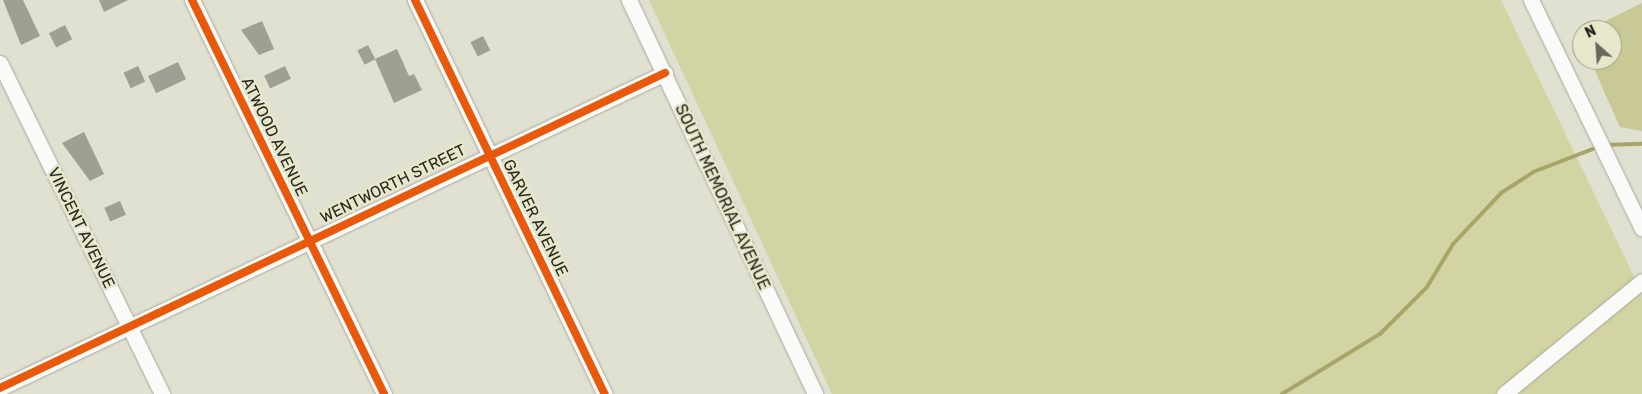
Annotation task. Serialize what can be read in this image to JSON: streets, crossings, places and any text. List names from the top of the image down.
{
  "streets": {
    "street": [
      "ATWOOD AVENUE",
      "WENTWORTH STREET",
      "SOUTH MEMORIAL AVENUE",
      "GARVER AVENUE",
      "VINCENT AVENUE"
    ]
  },
  "crossings": [
    ["ATWOOD AVENUE", "WENTWORTH STREET"],
    ["WENTWORTH STREET", "SOUTH MEMORIAL AVENUE"],
    ["WENTWORTH STREET", "GARVER AVENUE"],
    ["WENTWORTH STREET", "VINCENT AVENUE"]
  ],
  "north": "top left"
}
